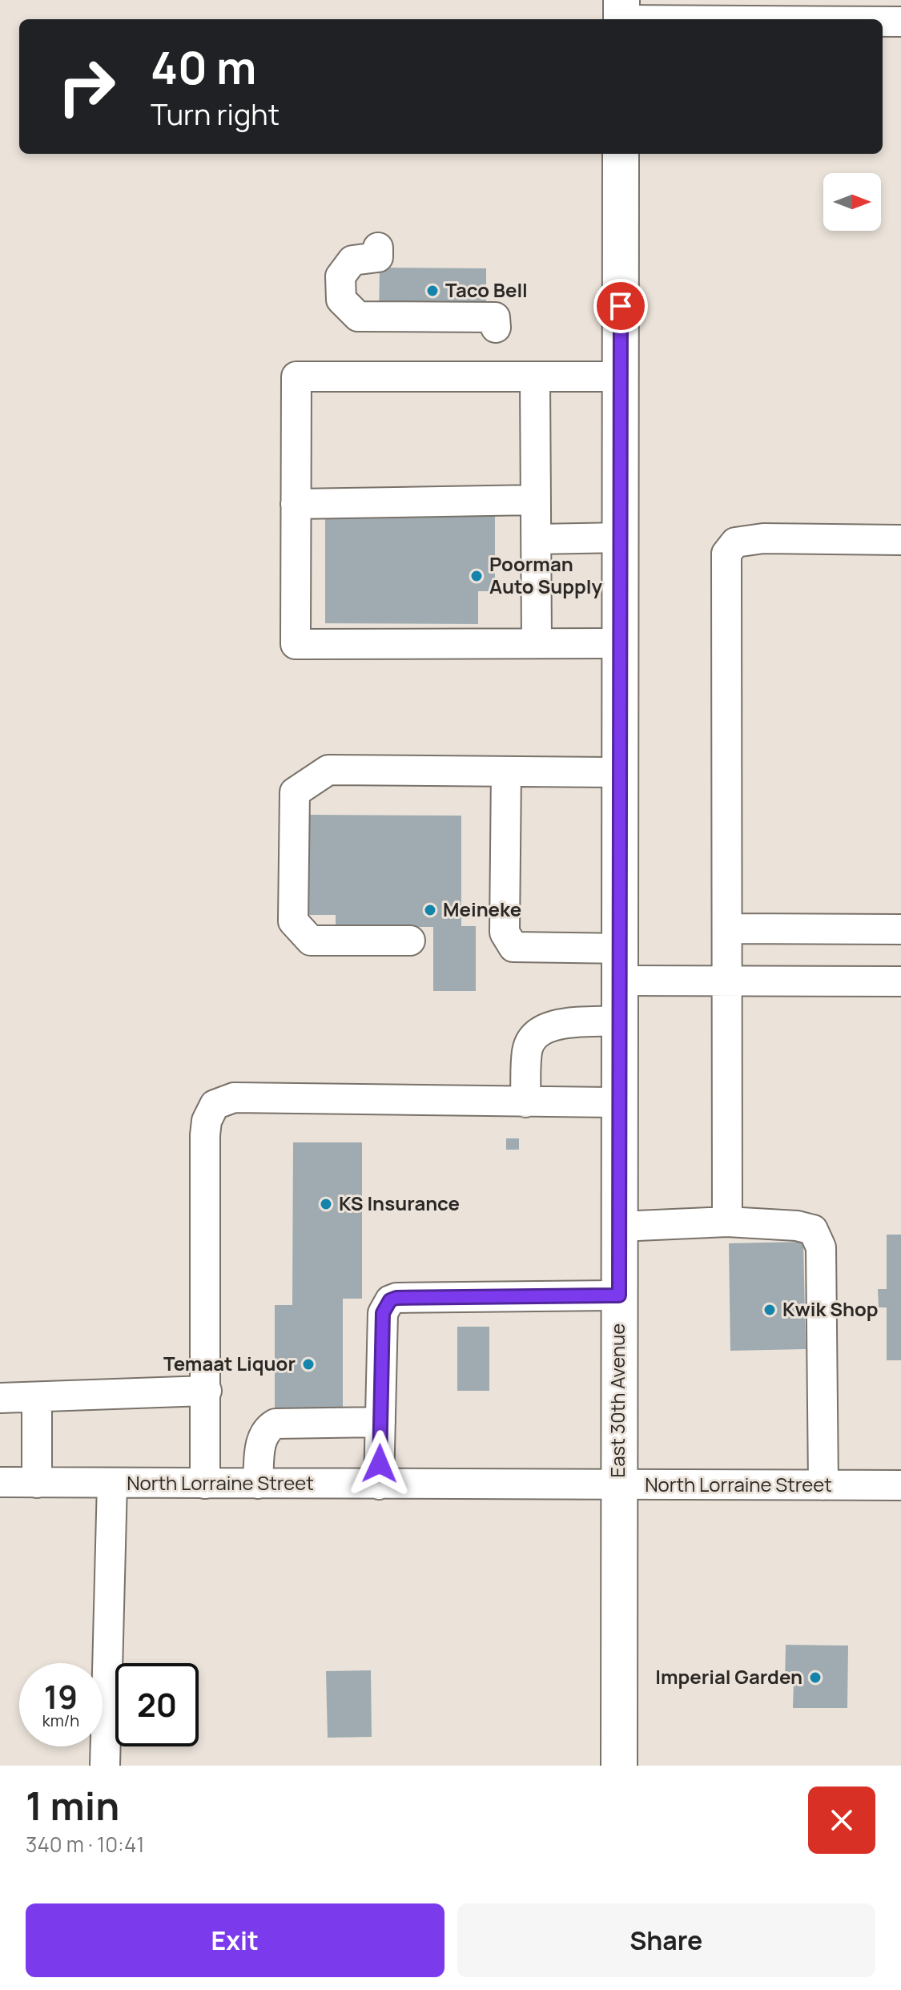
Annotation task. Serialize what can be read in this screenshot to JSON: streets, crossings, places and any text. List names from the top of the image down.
{
  "streets": {
    "main road": ["East 30th Avenue"],
    "street": ["North Lorraine Street"]
  },
  "crossings": [
    ["East 30th Avenue", "North Lorraine Street"]
  ],
  "places": [
    "Taco Bell",
    "Poorman Auto Supply",
    "Meineke",
    "KS Insurance",
    "Kwik Shop",
    "Temaat Liquor",
    "Imperial Garden"
  ],
  "north": "right",
  "page": {
    "turn": ["40 m", "Turn right"],
    "speed": "19 km/h",
    "limit": "20",
    "heading": ["1 min", "340 m · 10:41"],
    "buttons": ["Exit", "Share"]
  }
}
